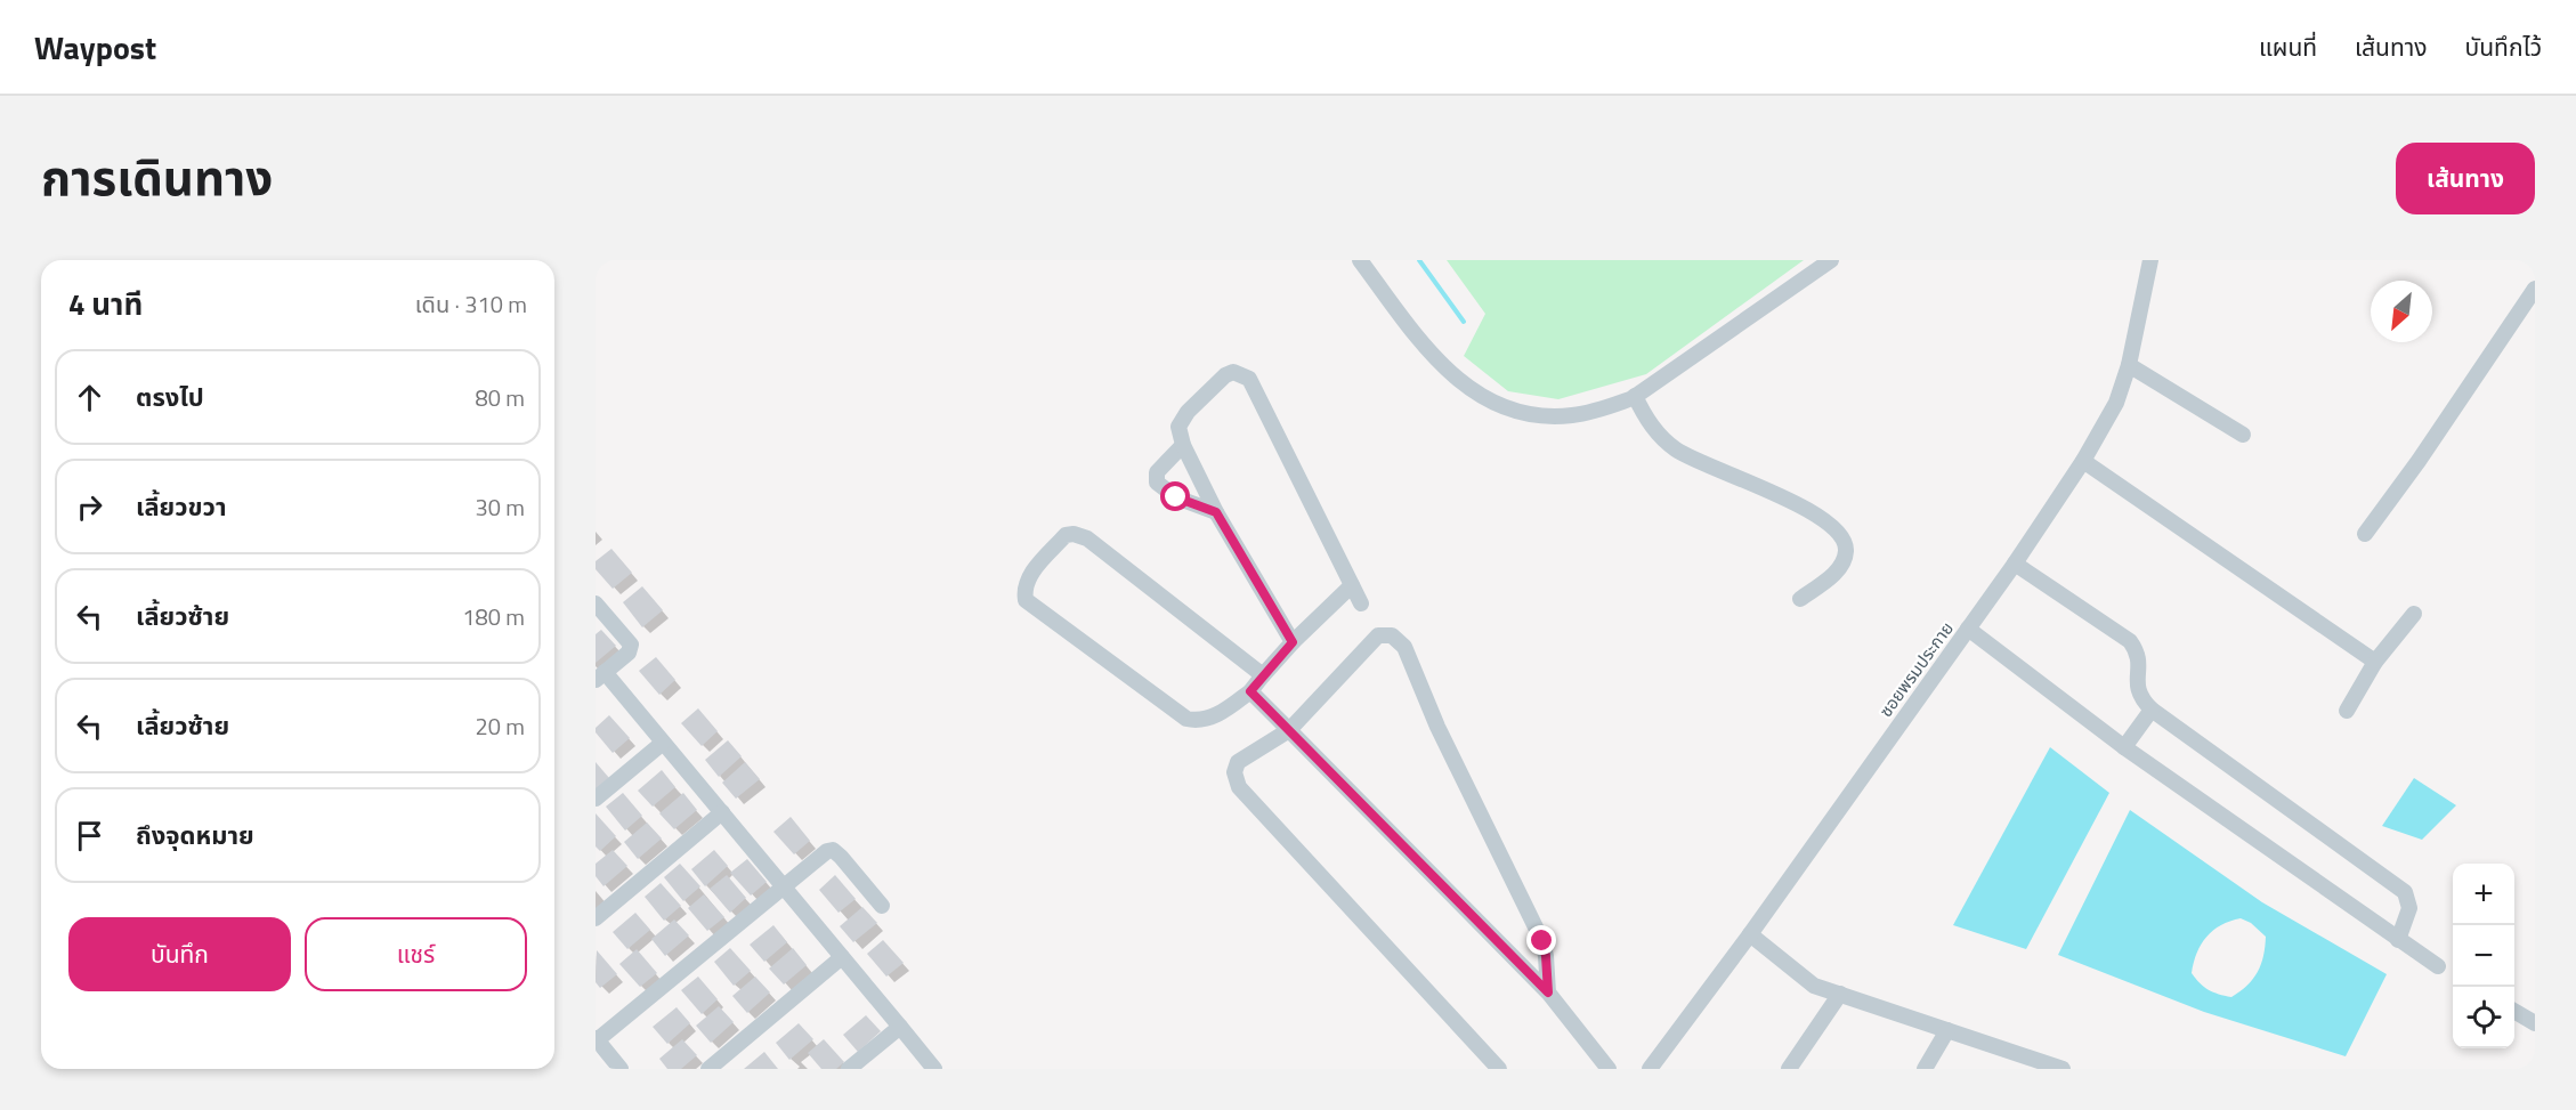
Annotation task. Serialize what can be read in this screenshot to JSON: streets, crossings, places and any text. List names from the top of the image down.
{
  "streets": {
    "street": ["ซอยพรมประกาย"]
  },
  "north": "bottom left",
  "page": {
    "header": "Waypost",
    "nav": ["แผนที่", "เส้นทาง", "บันทึกไว้"],
    "title": "การเดินทาง",
    "buttons": [
      "เส้นทาง",
      ["บันทึก", "แชร์"]
    ],
    "heading": ["4 นาที", "เดิน · 310 m"],
    "list": [
      ["ตรงไป", "80 m"],
      ["เลี้ยวขวา", "30 m"],
      ["เลี้ยวซ้าย", "180 m"],
      ["เลี้ยวซ้าย", "20 m"],
      "ถึงจุดหมาย"
    ],
    "map_buttons": ["+", "−"]
  }
}
